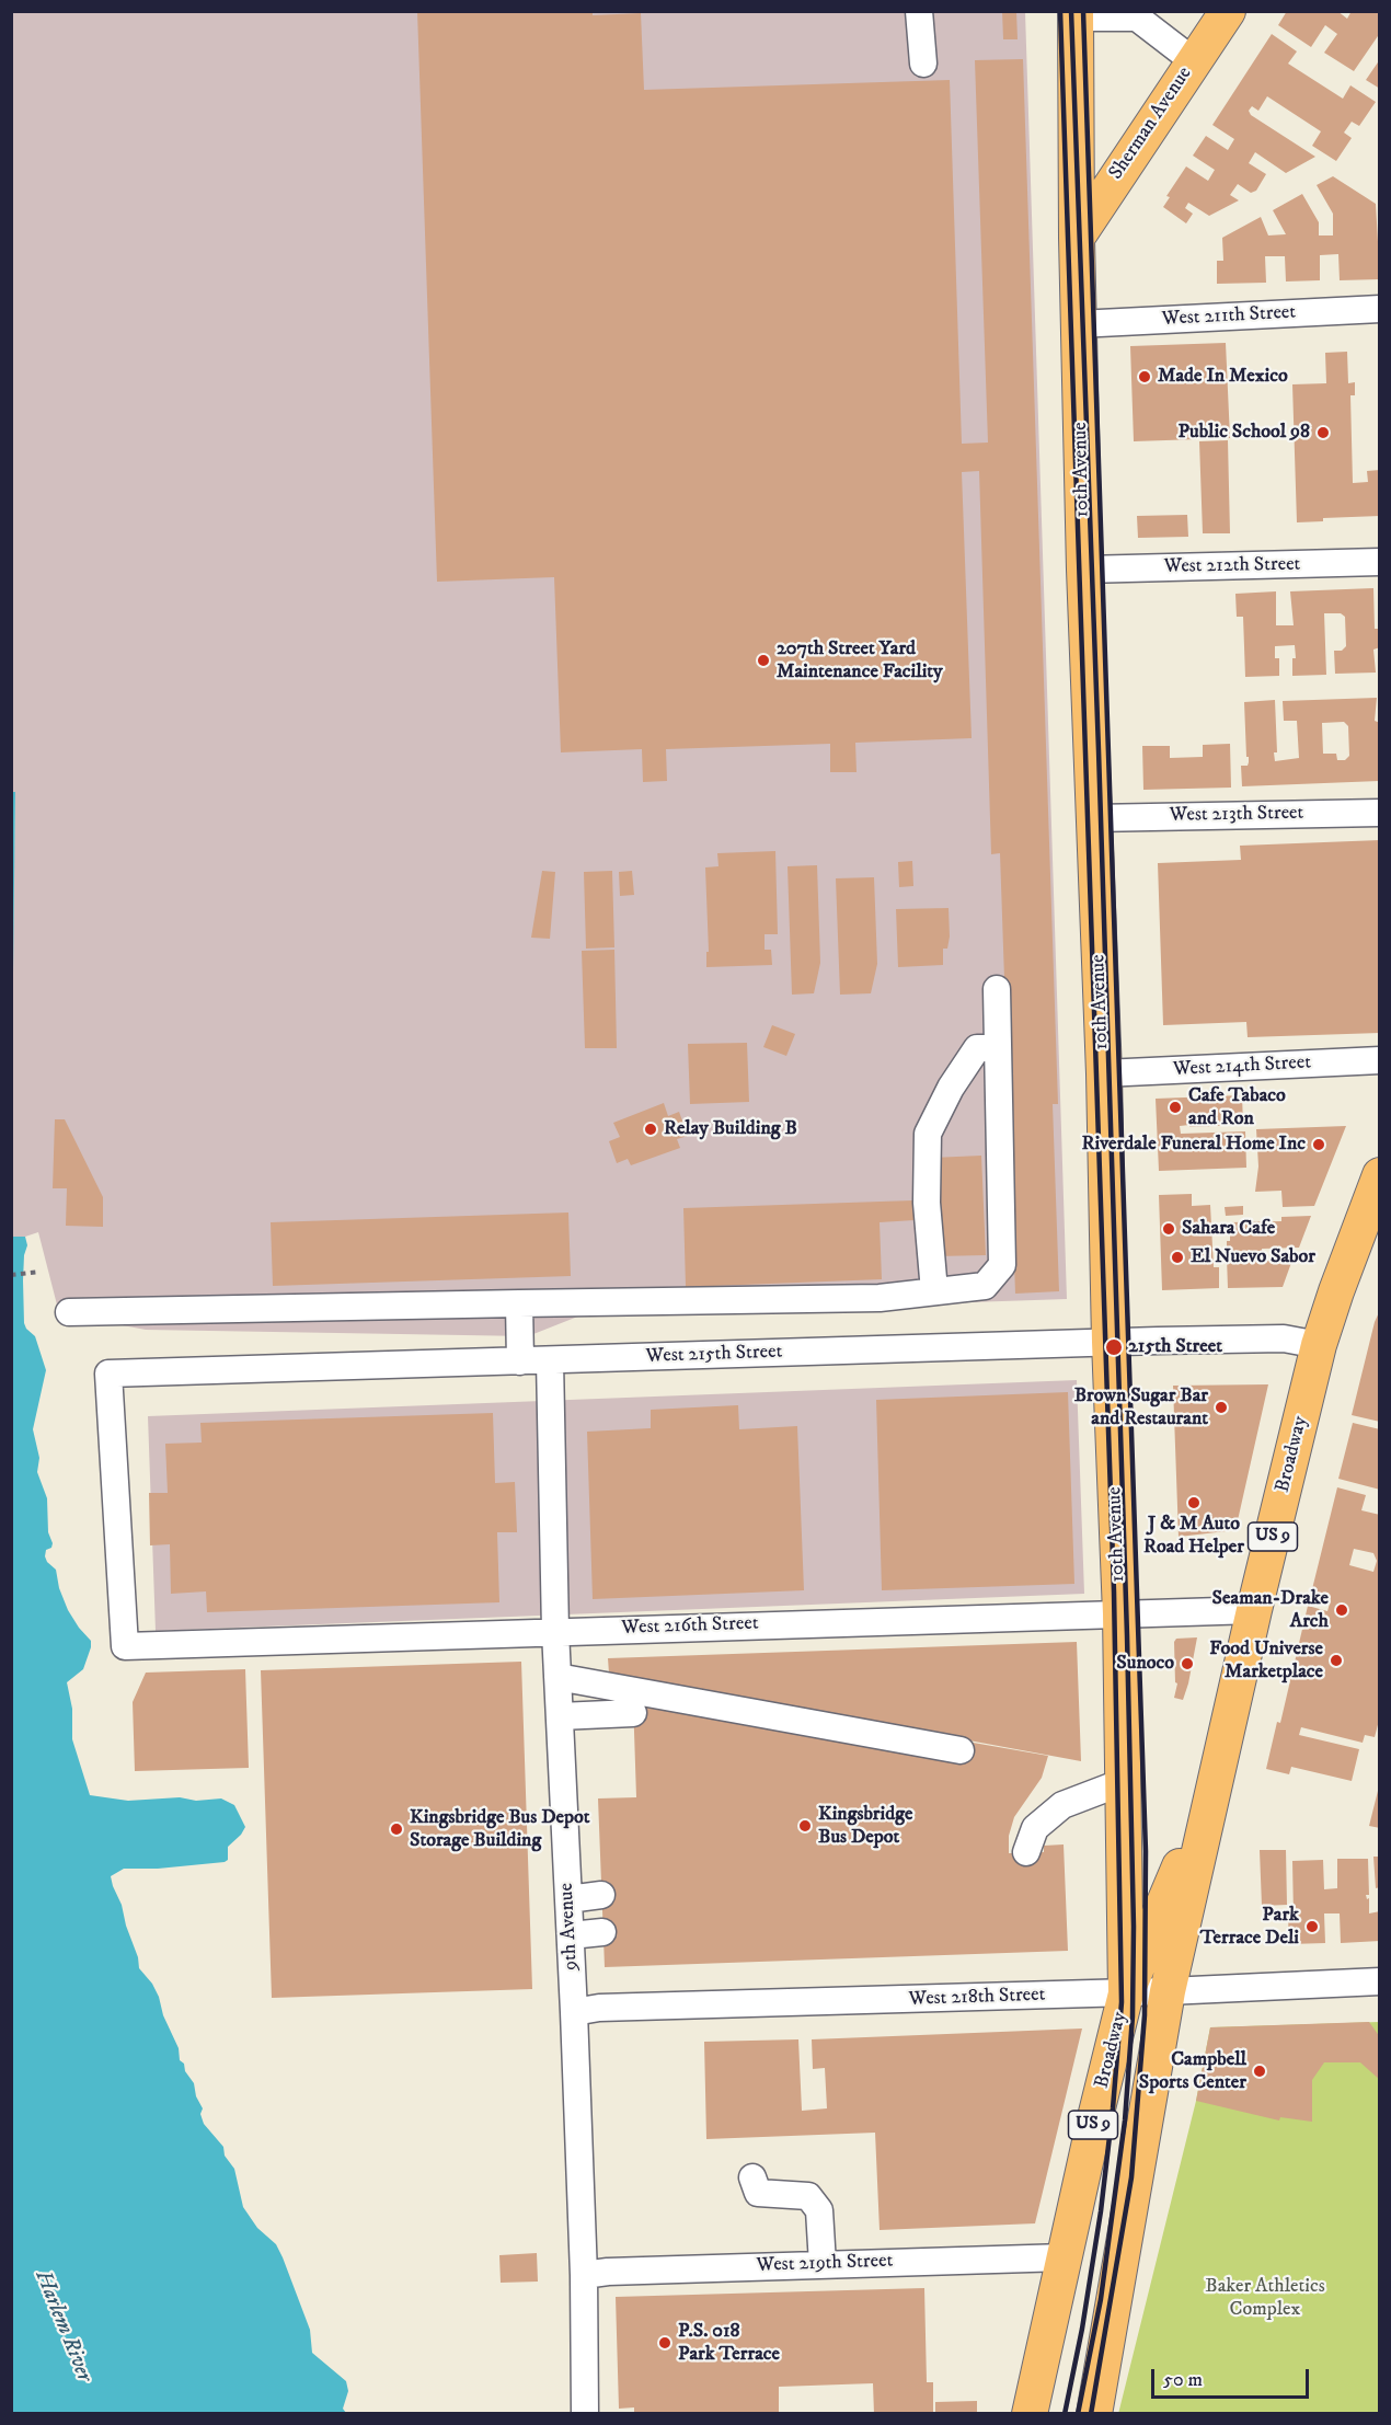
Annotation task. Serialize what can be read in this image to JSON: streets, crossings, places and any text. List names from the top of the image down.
{
  "streets": {
    "main road": [
      "Sherman Avenue",
      "10th Avenue",
      "Broadway",
      "US 9"
    ],
    "street": [
      "West 211th Street",
      "West 212th Street",
      "West 213th Street",
      "West 214th Street",
      "West 215th Street",
      "West 216th Street",
      "9th Avenue",
      "West 218th Street",
      "West 219th Street"
    ]
  },
  "crossings": [
    ["Sherman Avenue", "10th Avenue"],
    ["West 211th Street", "10th Avenue"],
    ["10th Avenue", "West 212th Street"],
    ["10th Avenue", "West 213th Street"],
    ["10th Avenue", "West 214th Street"],
    ["10th Avenue", "West 215th Street"],
    ["10th Avenue", "Broadway"],
    ["10th Avenue", "West 216th Street"],
    ["10th Avenue", "West 218th Street"],
    ["West 215th Street", "Broadway"],
    ["West 215th Street", "West 216th Street"],
    ["West 215th Street", "9th Avenue"],
    ["Broadway", "West 216th Street"],
    ["Broadway", "West 218th Street"],
    ["Broadway", "West 219th Street"],
    ["West 216th Street", "9th Avenue"],
    ["9th Avenue", "West 218th Street"],
    ["9th Avenue", "West 219th Street"]
  ],
  "water": ["Harlem River"],
  "parks": ["Baker Athletics Complex"],
  "places": [
    "Made In Mexico",
    "Public School 98",
    "207th Street Yard Maintenance Facility",
    "Cafe Tabaco and Ron",
    "Relay Building B",
    "Riverdale Funeral Home Inc",
    "Sahara Cafe",
    "El Nuevo Sabor",
    "215th Street",
    "Brown Sugar Bar and Restaurant",
    "J & M Auto Road Helper",
    "Seaman-Drake Arch",
    "Food Universe Marketplace",
    "Sunoco",
    "Kingsbridge Bus Depot",
    "Kingsbridge Bus Depot Storage Building",
    "Park Terrace Deli",
    "Campbell Sports Center",
    "P.S. 018 Park Terrace"
  ],
  "scale_bar": "50 m"
}
